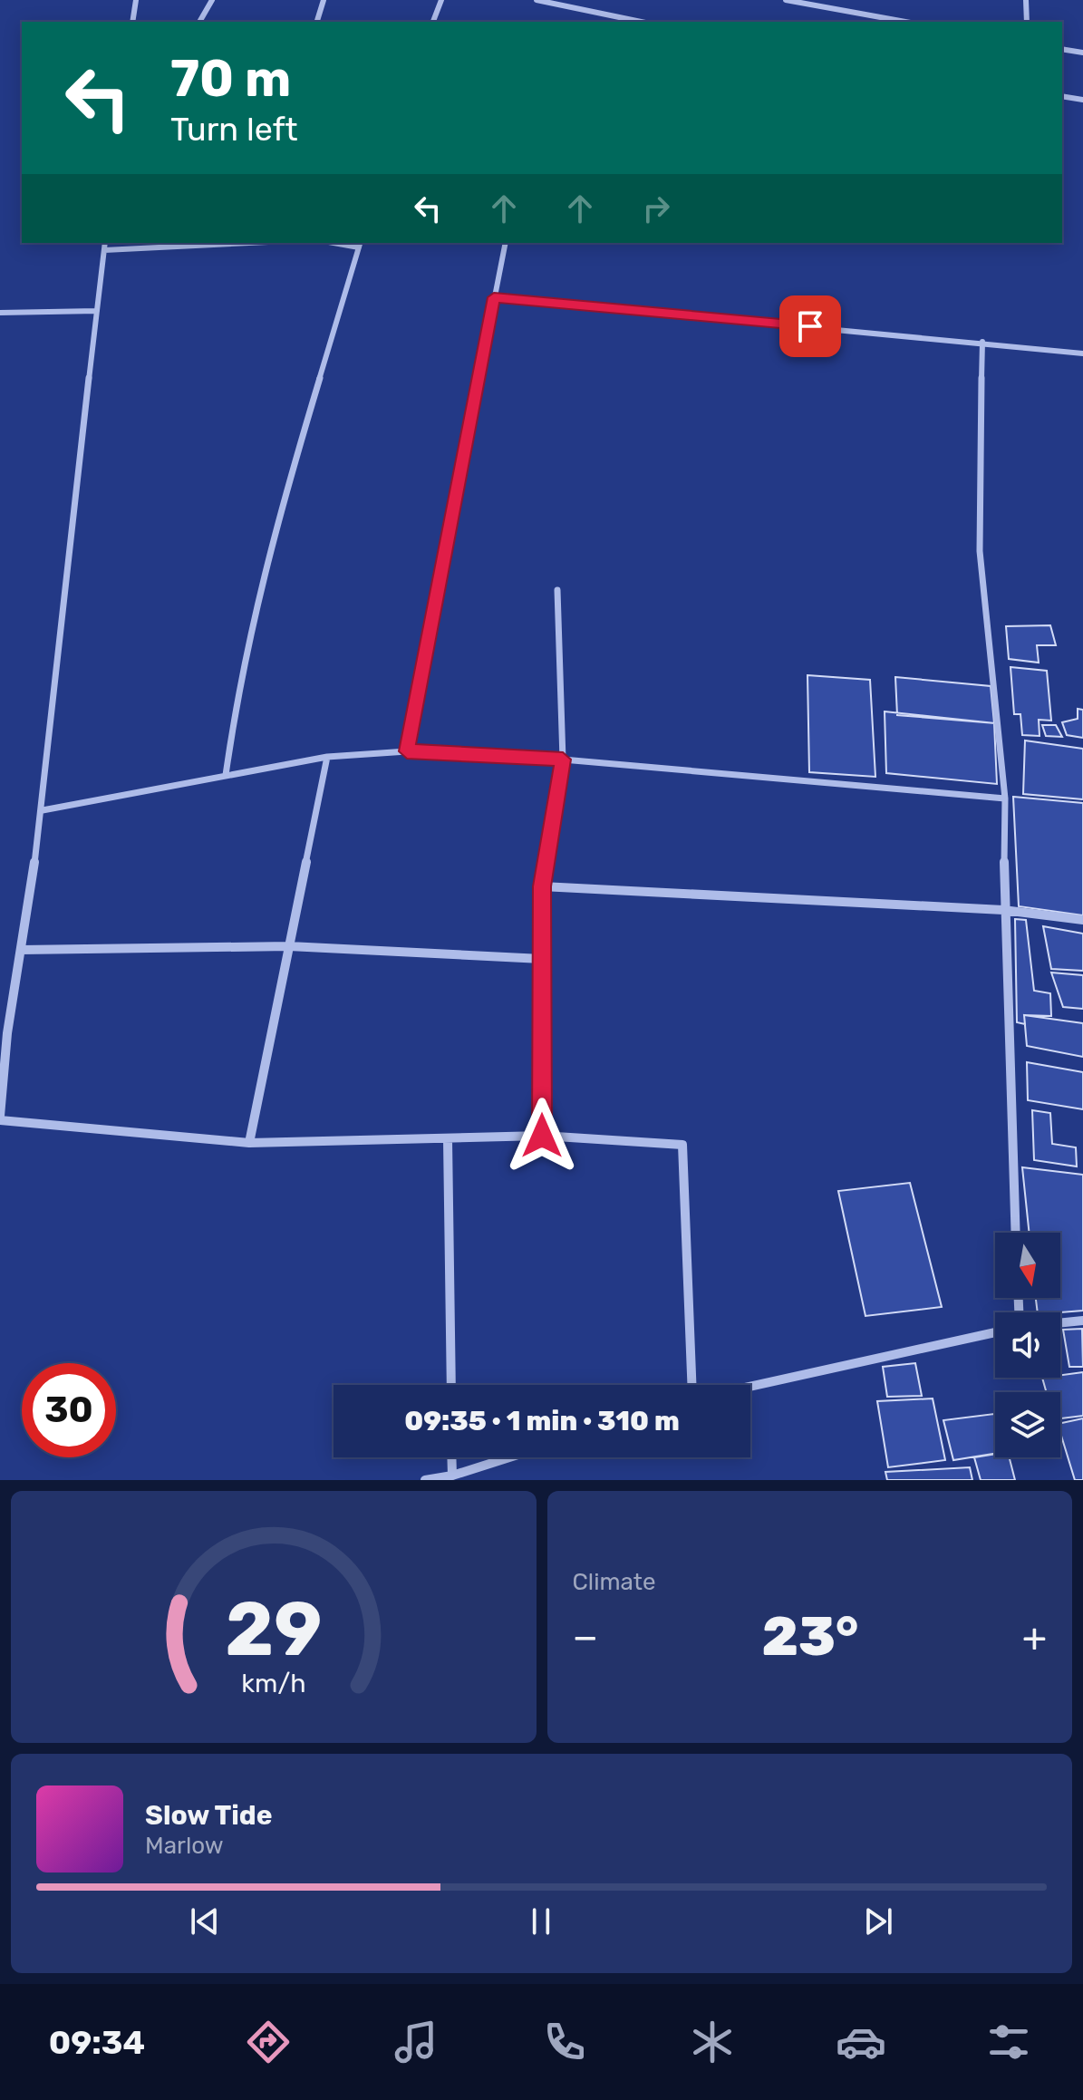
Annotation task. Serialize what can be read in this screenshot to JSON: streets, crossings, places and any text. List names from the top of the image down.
{
  "north": "bottom",
  "page": {
    "turn": ["70 m", "Turn left"],
    "limit": "30",
    "trip": "09:35 · 1 min · 310 m",
    "tile": "Climate",
    "heat": ["−", "23°", "+"],
    "song": ["Slow Tide", "Marlow"],
    "tabs": "09:34",
    "gauge": ["29", "km/h"]
  }
}
